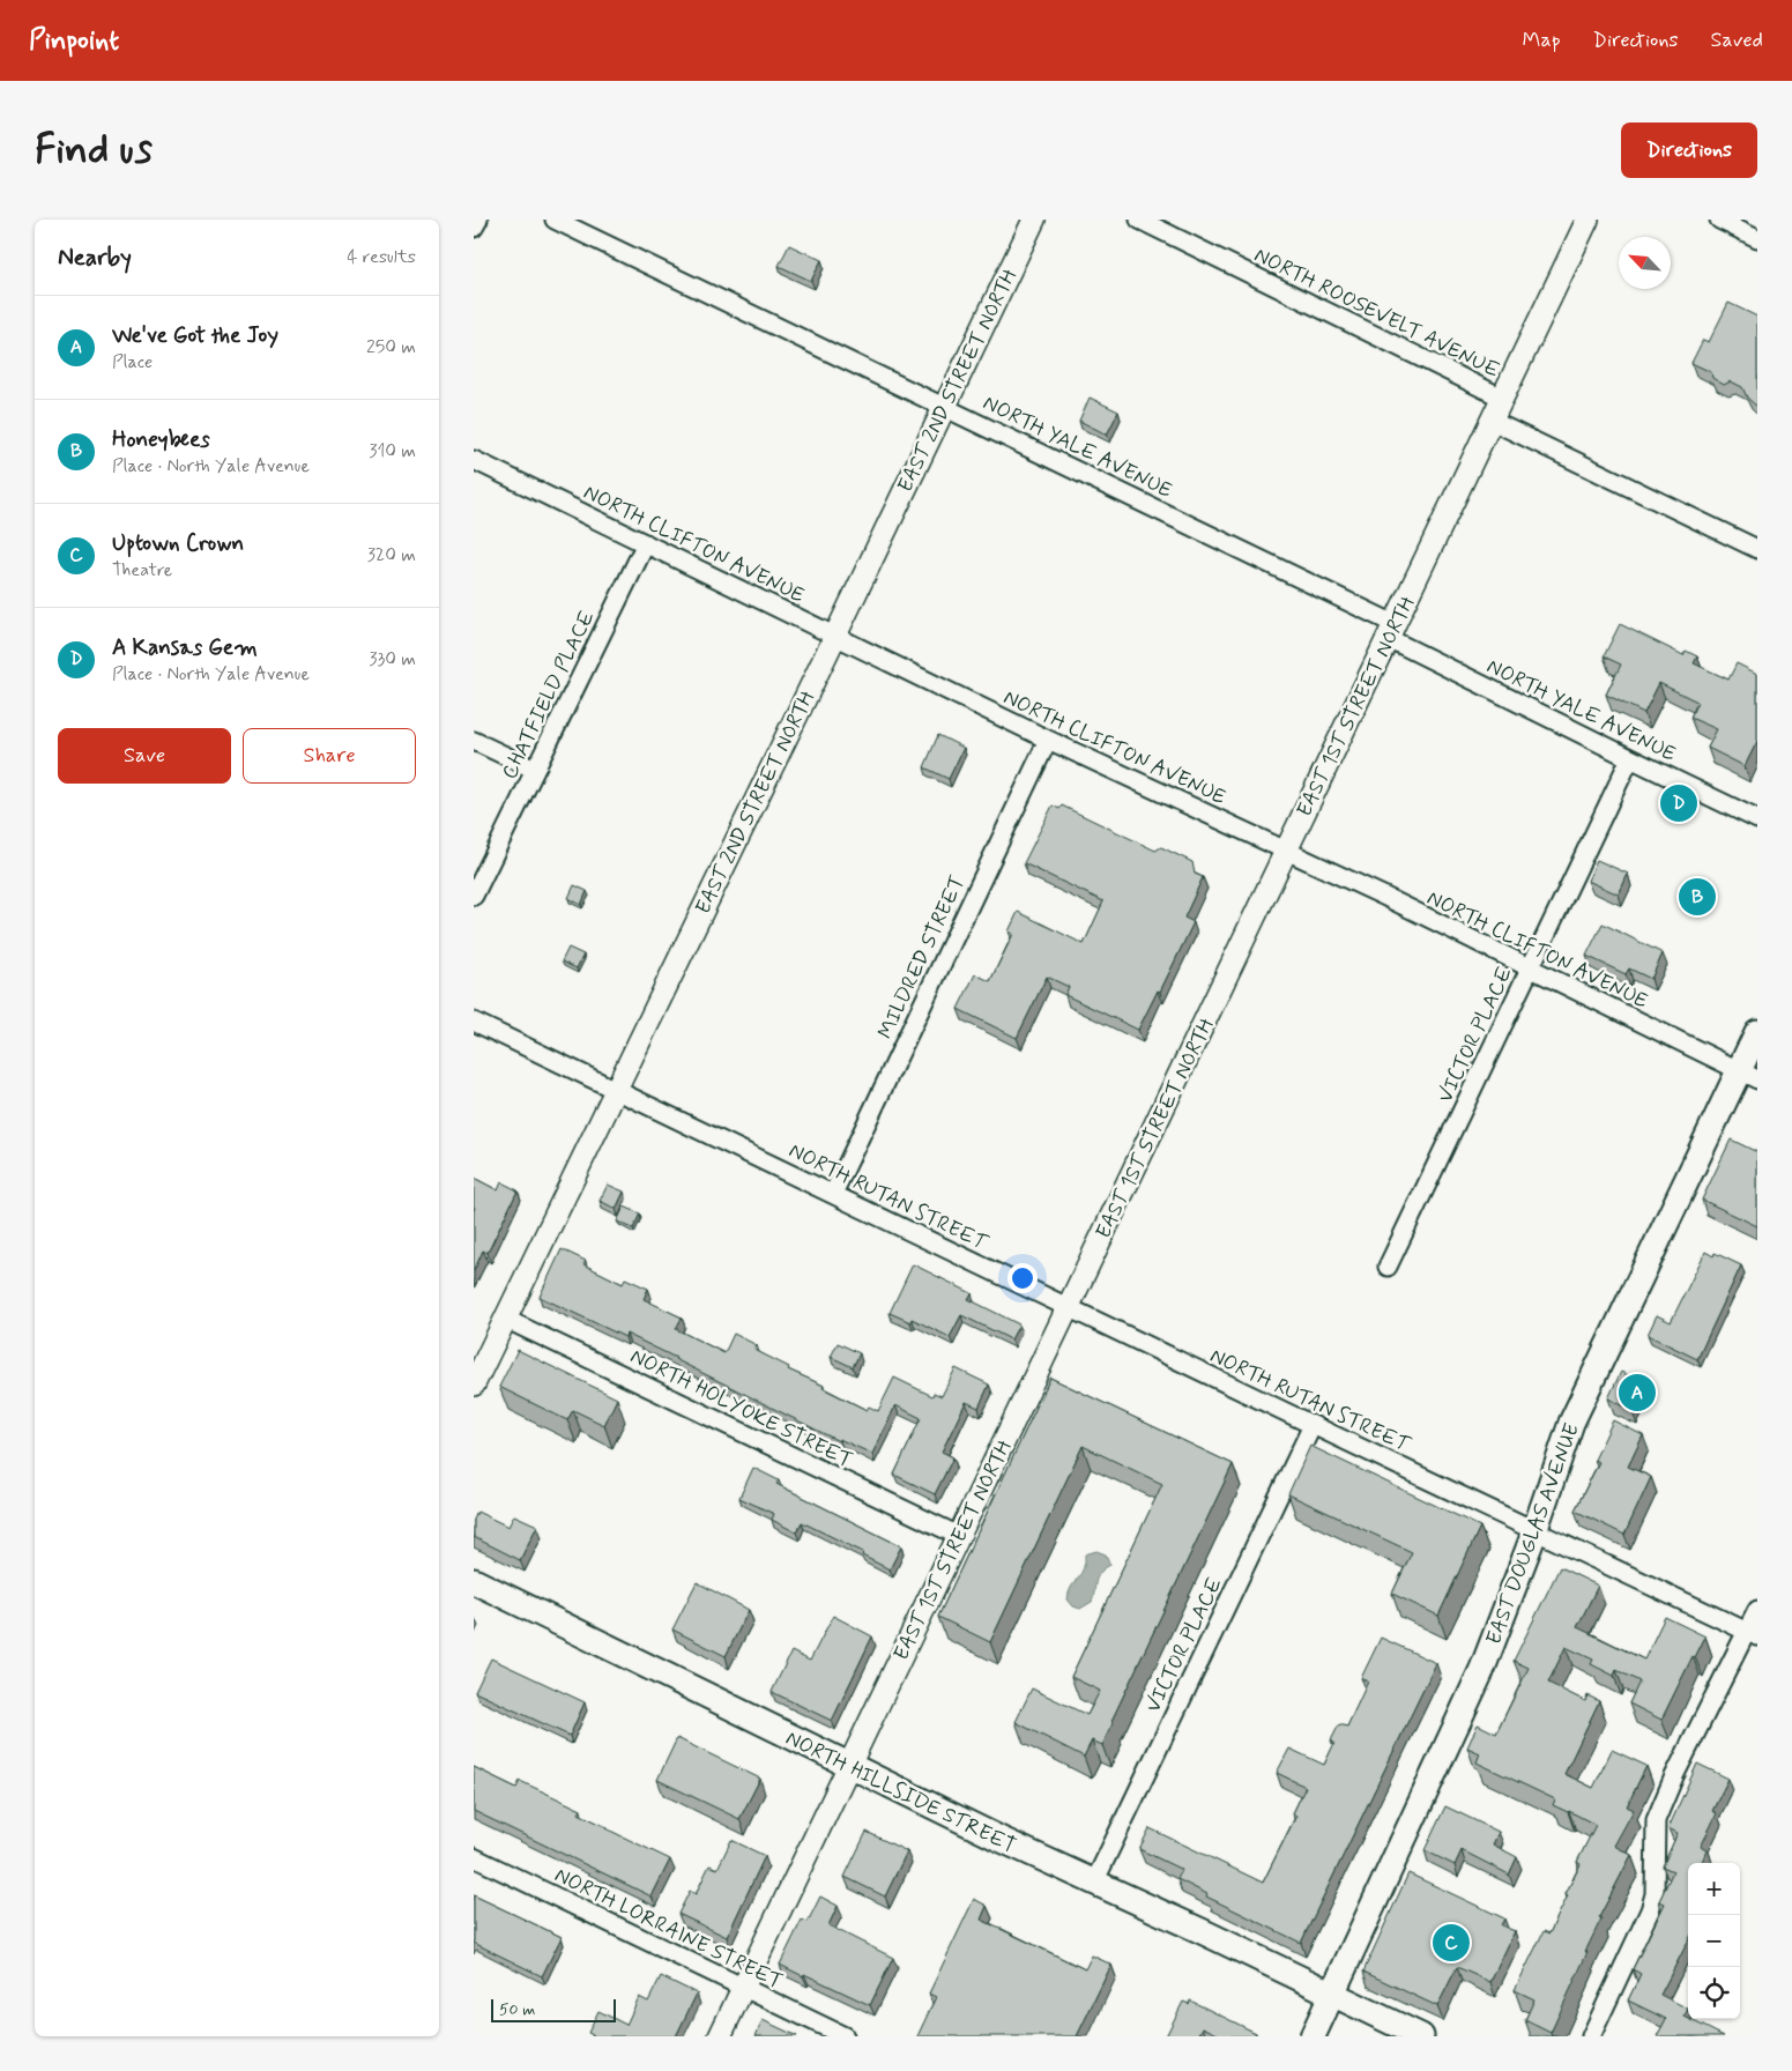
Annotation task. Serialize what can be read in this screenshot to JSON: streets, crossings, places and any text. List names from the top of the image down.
{
  "streets": {
    "main road": ["EAST DOUGLAS AVENUE", "NORTH HILLSIDE STREET"],
    "street": [
      "NORTH ROOSEVELT AVENUE",
      "EAST 2ND STREET NORTH",
      "NORTH YALE AVENUE",
      "NORTH CLIFTON AVENUE",
      "CHATFIELD PLACE",
      "EAST 1ST STREET NORTH",
      "MILDRED STREET",
      "VICTOR PLACE",
      "NORTH RUTAN STREET",
      "NORTH HOLYOKE STREET",
      "NORTH LORRAINE STREET"
    ]
  },
  "crossings": [
    ["NORTH ROOSEVELT AVENUE", "EAST 1ST STREET NORTH"],
    ["EAST 2ND STREET NORTH", "NORTH YALE AVENUE"],
    ["EAST 2ND STREET NORTH", "NORTH CLIFTON AVENUE"],
    ["EAST 2ND STREET NORTH", "NORTH RUTAN STREET"],
    ["EAST 2ND STREET NORTH", "NORTH HOLYOKE STREET"],
    ["NORTH YALE AVENUE", "EAST 1ST STREET NORTH"],
    ["NORTH YALE AVENUE", "VICTOR PLACE"],
    ["NORTH CLIFTON AVENUE", "CHATFIELD PLACE"],
    ["NORTH CLIFTON AVENUE", "EAST 1ST STREET NORTH"],
    ["NORTH CLIFTON AVENUE", "MILDRED STREET"],
    ["NORTH CLIFTON AVENUE", "VICTOR PLACE"],
    ["NORTH CLIFTON AVENUE", "EAST DOUGLAS AVENUE"],
    ["EAST 1ST STREET NORTH", "NORTH RUTAN STREET"],
    ["EAST 1ST STREET NORTH", "NORTH HOLYOKE STREET"],
    ["EAST 1ST STREET NORTH", "NORTH HILLSIDE STREET"],
    ["EAST 1ST STREET NORTH", "NORTH LORRAINE STREET"],
    ["MILDRED STREET", "NORTH RUTAN STREET"],
    ["VICTOR PLACE", "NORTH RUTAN STREET"],
    ["VICTOR PLACE", "NORTH HILLSIDE STREET"],
    ["NORTH RUTAN STREET", "EAST DOUGLAS AVENUE"],
    ["EAST DOUGLAS AVENUE", "NORTH HILLSIDE STREET"]
  ],
  "scale_bar": "50 m",
  "north": "top left",
  "page": {
    "header": "Pinpoint",
    "nav": ["Map", "Directions", "Saved"],
    "buttons": [
      "Directions",
      ["Save", "Share"]
    ],
    "title": "Find us",
    "heading": ["Nearby", "4 results"],
    "list": [
      {
        "mark": "A",
        "name": "We've Got the Joy",
        "note": "Place",
        "value": "250 m"
      },
      {
        "mark": "B",
        "name": "Honeybees",
        "note": "Place · North Yale Avenue",
        "value": "310 m"
      },
      {
        "mark": "C",
        "name": "Uptown Crown",
        "note": "Theatre",
        "value": "320 m"
      },
      {
        "mark": "D",
        "name": "A Kansas Gem",
        "note": "Place · North Yale Avenue",
        "value": "330 m"
      }
    ],
    "pins": [
      "D",
      "B",
      "A",
      "C"
    ],
    "map_buttons": ["+", "−"],
    "scale": "50 m"
  }
}
